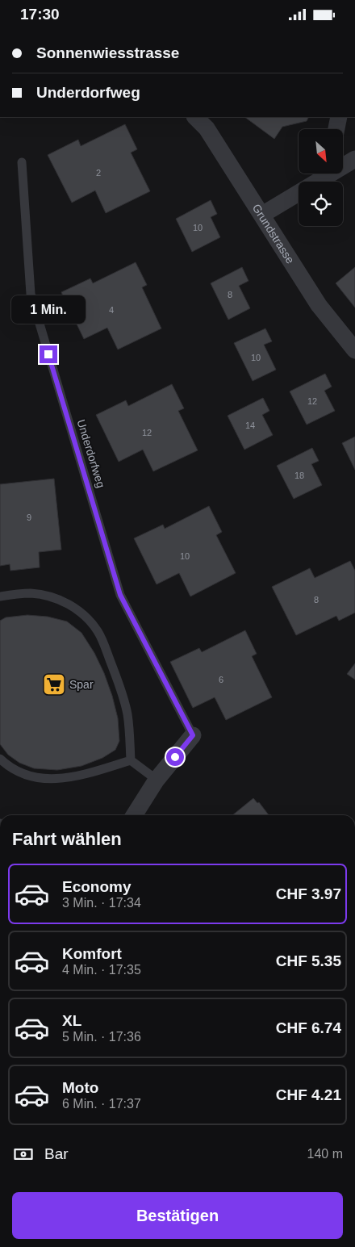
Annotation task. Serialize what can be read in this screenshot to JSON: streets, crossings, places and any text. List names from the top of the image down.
{
  "streets": {
    "street": ["Grundstrasse"],
    "lane": ["Underdorfweg"]
  },
  "places": {
    "supermarket": ["Spar"]
  },
  "house_numbers": [
    "2",
    "10",
    "8",
    "4",
    "10",
    "12",
    "14",
    "12",
    "18",
    "9",
    "10",
    "8",
    "6"
  ],
  "north": "bottom right",
  "page": {
    "status": "17:30",
    "banner": ["Sonnenwiesstrasse", "Underdorfweg"],
    "bubble": "1 Min.",
    "heading": "Fahrt wählen",
    "list": [
      {
        "name": "Economy",
        "note": "3 Min. · 17:34",
        "value": "CHF 3.97"
      },
      {
        "name": "Komfort",
        "note": "4 Min. · 17:35",
        "value": "CHF 5.35"
      },
      {
        "name": "XL",
        "note": "5 Min. · 17:36",
        "value": "CHF 6.74"
      },
      {
        "name": "Moto",
        "note": "6 Min. · 17:37",
        "value": "CHF 4.21"
      }
    ],
    "pay": ["Bar", "140 m"],
    "buttons": "Bestätigen"
  }
}
